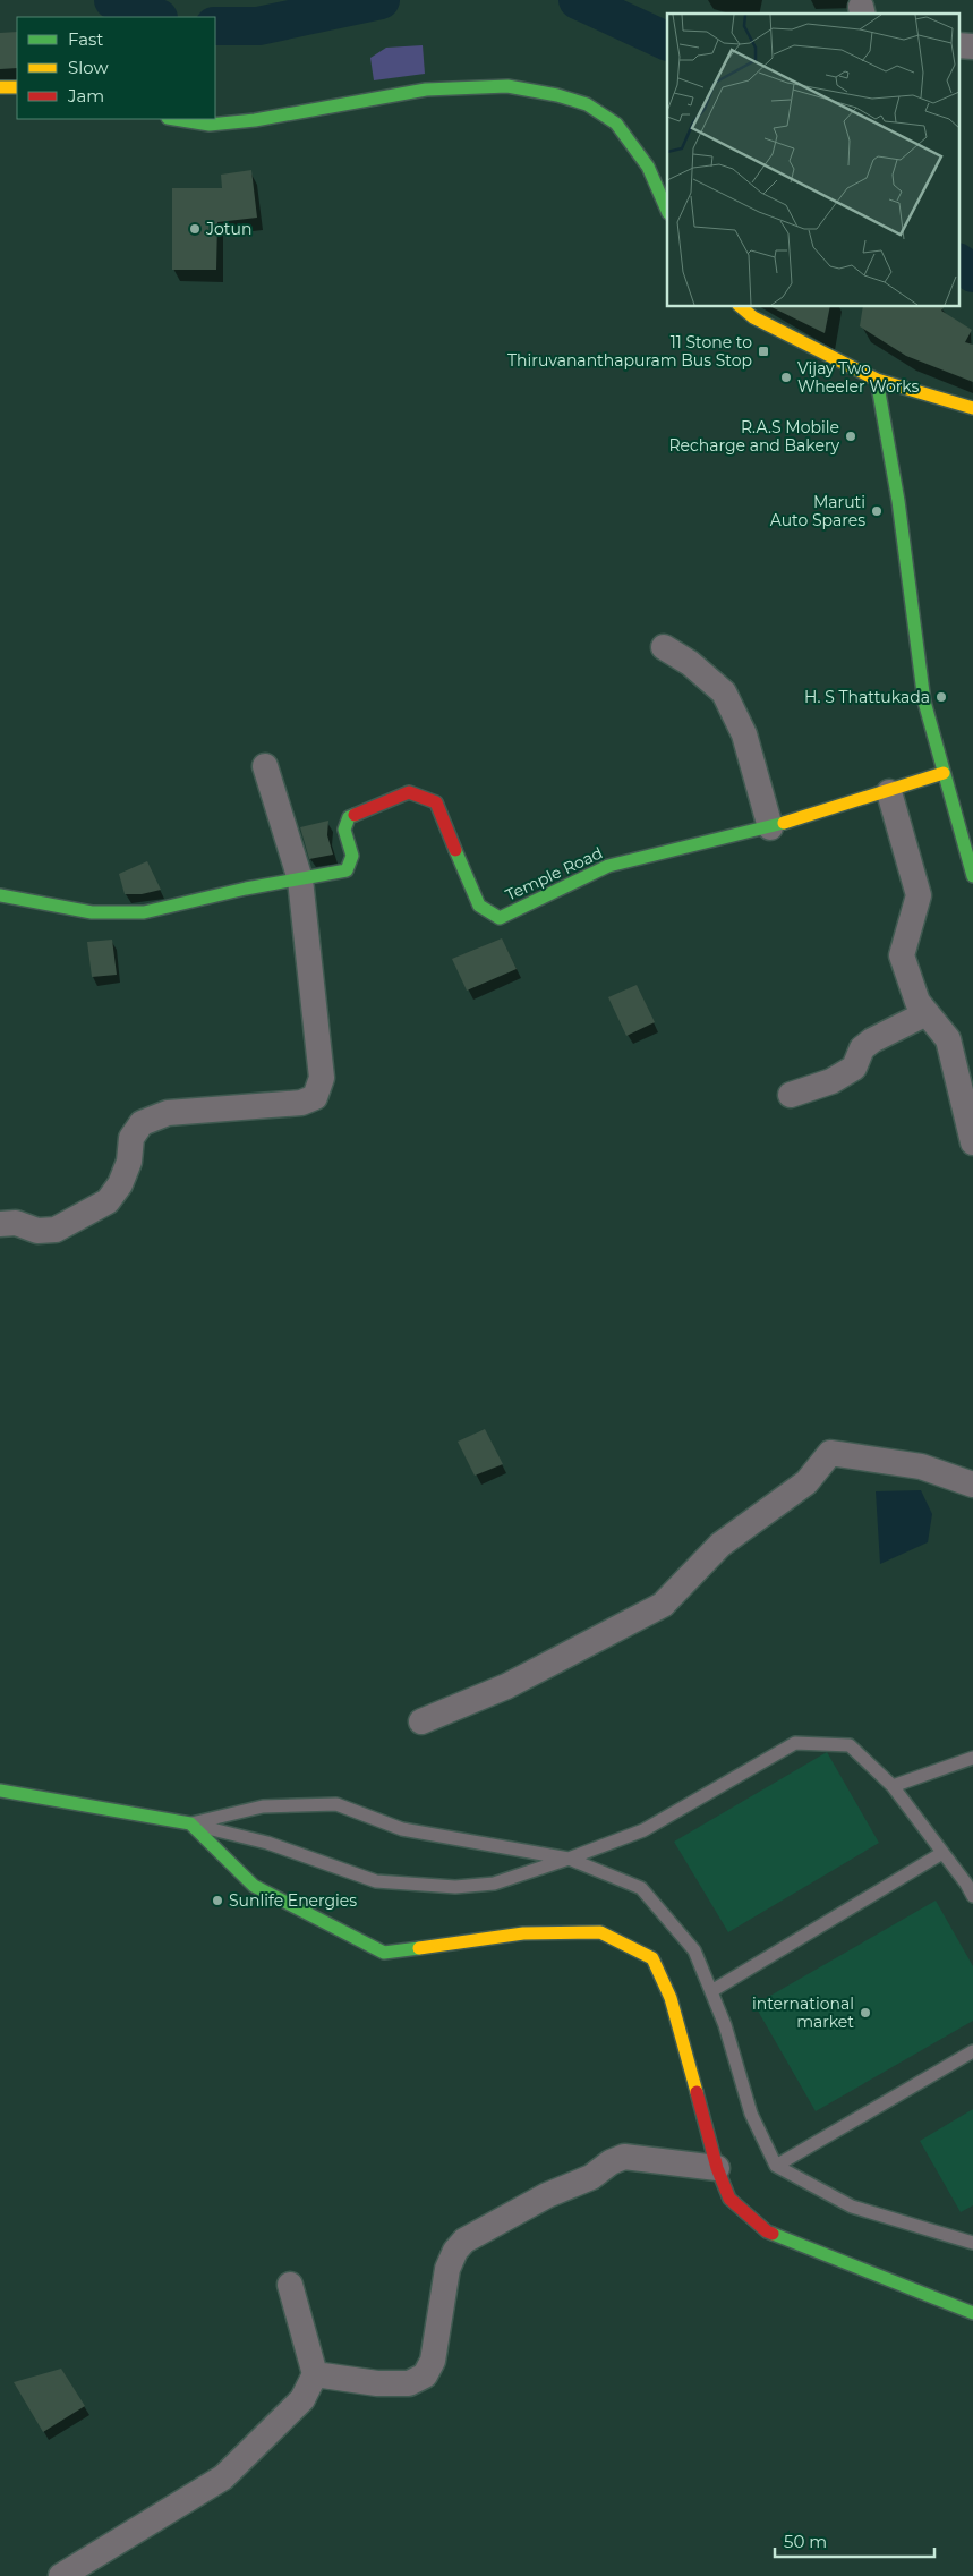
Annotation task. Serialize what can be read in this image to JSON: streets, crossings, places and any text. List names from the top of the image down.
{
  "streets": {
    "street": ["Temple Road"]
  },
  "places": {
    "other": [
      "Jotun",
      "Vijay Two Wheeler Works",
      "R.A.S Mobile Recharge and Bakery",
      "Maruti Auto Spares",
      "H. S Thattukada",
      "Sunlife Energies",
      "international market"
    ],
    "transit": ["11 Stone to Thiruvananthapuram Bus Stop"]
  },
  "legend": ["Fast", "Slow", "Jam"],
  "scale_bar": "50 m"
}
